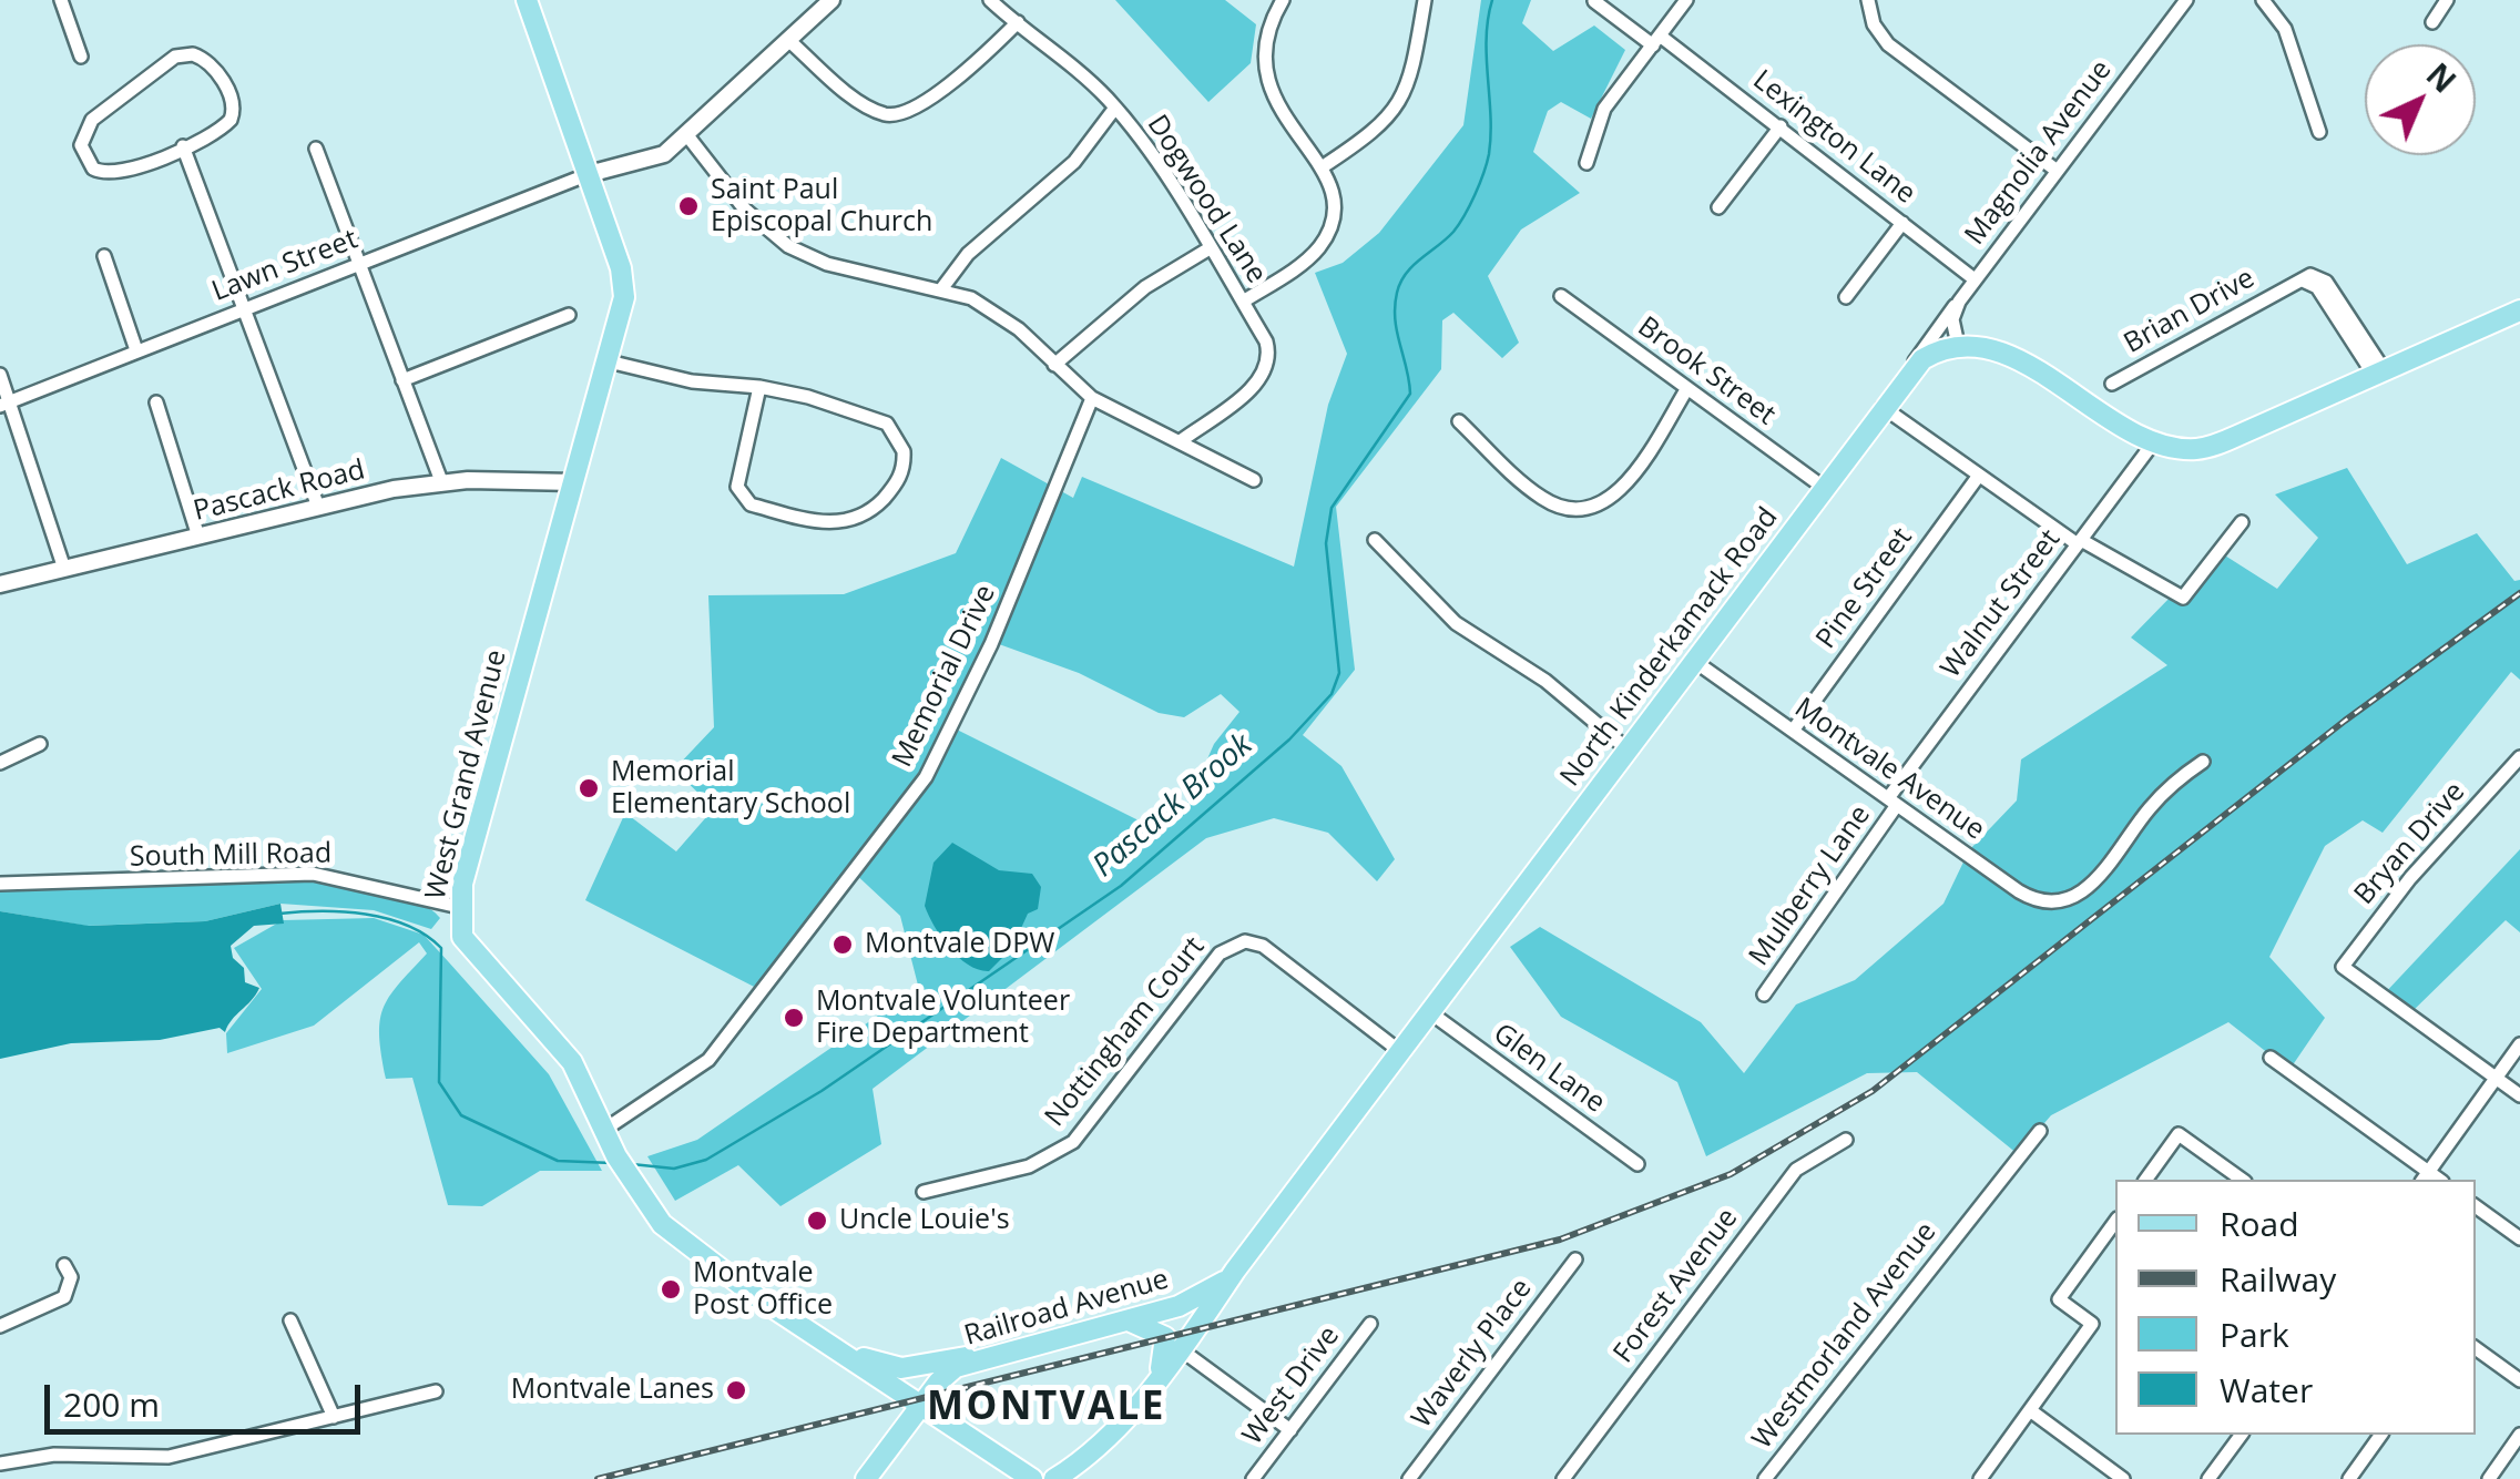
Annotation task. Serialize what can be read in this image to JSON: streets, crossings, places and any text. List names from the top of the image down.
{
  "streets": {
    "main road": ["North Kinderkamack Road", "West Grand Avenue", "Railroad Avenue"],
    "street": [
      "Lexington Lane",
      "Magnolia Avenue",
      "Dogwood Lane",
      "Lawn Street",
      "Brian Drive",
      "Brook Street",
      "Pascack Road",
      "Pine Street",
      "Walnut Street",
      "Memorial Drive",
      "Montvale Avenue",
      "Bryan Drive",
      "South Mill Road",
      "Mulberry Lane",
      "Nottingham Court",
      "Glen Lane",
      "Forest Avenue",
      "Westmorland Avenue",
      "Waverly Place",
      "West Drive"
    ]
  },
  "crossings": [
    ["Lexington Lane", "Magnolia Avenue"],
    ["Magnolia Avenue", "North Kinderkamack Road"],
    ["Lawn Street", "West Grand Avenue"],
    ["Brook Street", "North Kinderkamack Road"],
    ["Pascack Road", "West Grand Avenue"],
    ["Pine Street", "Montvale Avenue"],
    ["Walnut Street", "Montvale Avenue"],
    ["Walnut Street", "Mulberry Lane"],
    ["North Kinderkamack Road", "Montvale Avenue"],
    ["North Kinderkamack Road", "Nottingham Court"],
    ["North Kinderkamack Road", "Glen Lane"],
    ["North Kinderkamack Road", "Railroad Avenue"],
    ["Memorial Drive", "West Grand Avenue"],
    ["Montvale Avenue", "Mulberry Lane"],
    ["West Grand Avenue", "South Mill Road"],
    ["West Grand Avenue", "Railroad Avenue"]
  ],
  "districts": ["MONTVALE"],
  "water": ["Pascack Brook"],
  "places": [
    "Saint Paul Episcopal Church",
    "Memorial Elementary School",
    "Montvale DPW",
    "Montvale Volunteer Fire Department",
    "Uncle Louie's",
    "Montvale Post Office",
    "Montvale Lanes"
  ],
  "legend": [
    "Road",
    "Railway",
    "Park",
    "Water"
  ],
  "scale_bar": "200 m",
  "north": "top right"
}
